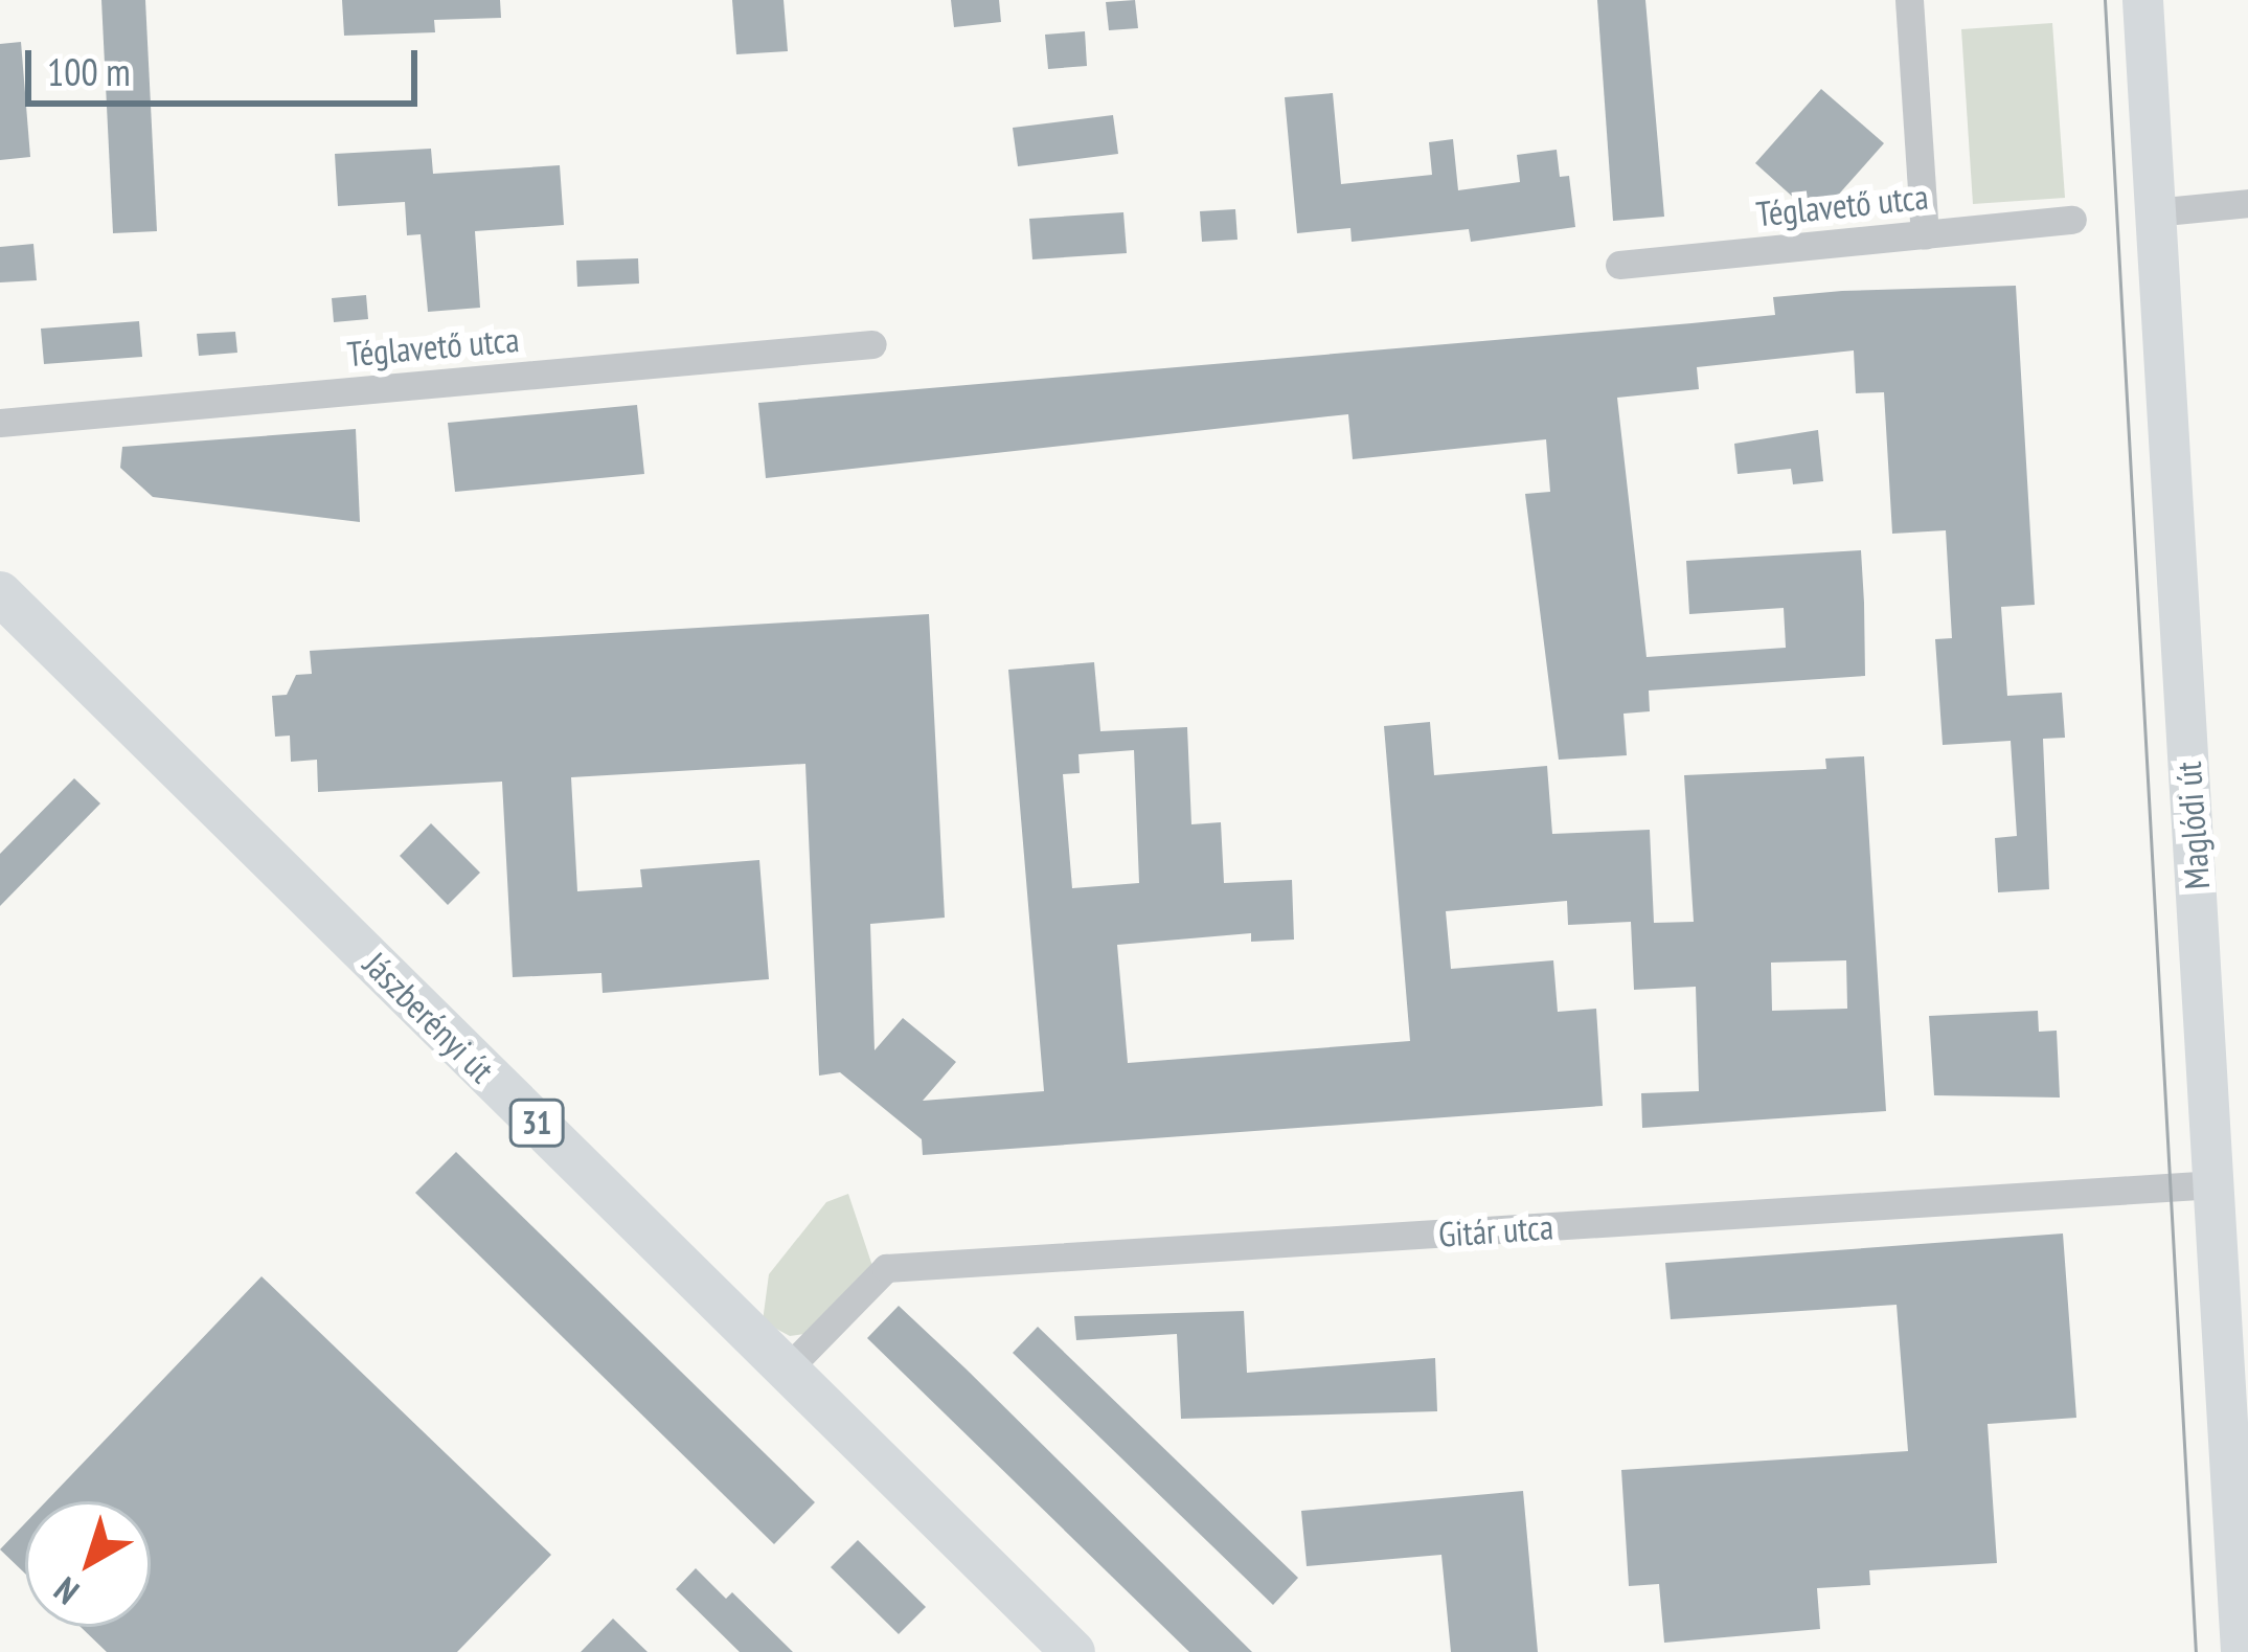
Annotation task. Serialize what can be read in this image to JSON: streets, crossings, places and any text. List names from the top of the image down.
{
  "streets": {
    "main road": ["Jászberényi út", "31"],
    "street": ["Téglavető utca", "Maglódi út", "Gitár utca"]
  },
  "crossings": [
    ["Maglódi út", "Gitár utca"],
    ["Jászberényi út", "Gitár utca"]
  ],
  "scale_bar": "100 m",
  "north": "bottom left"
}
